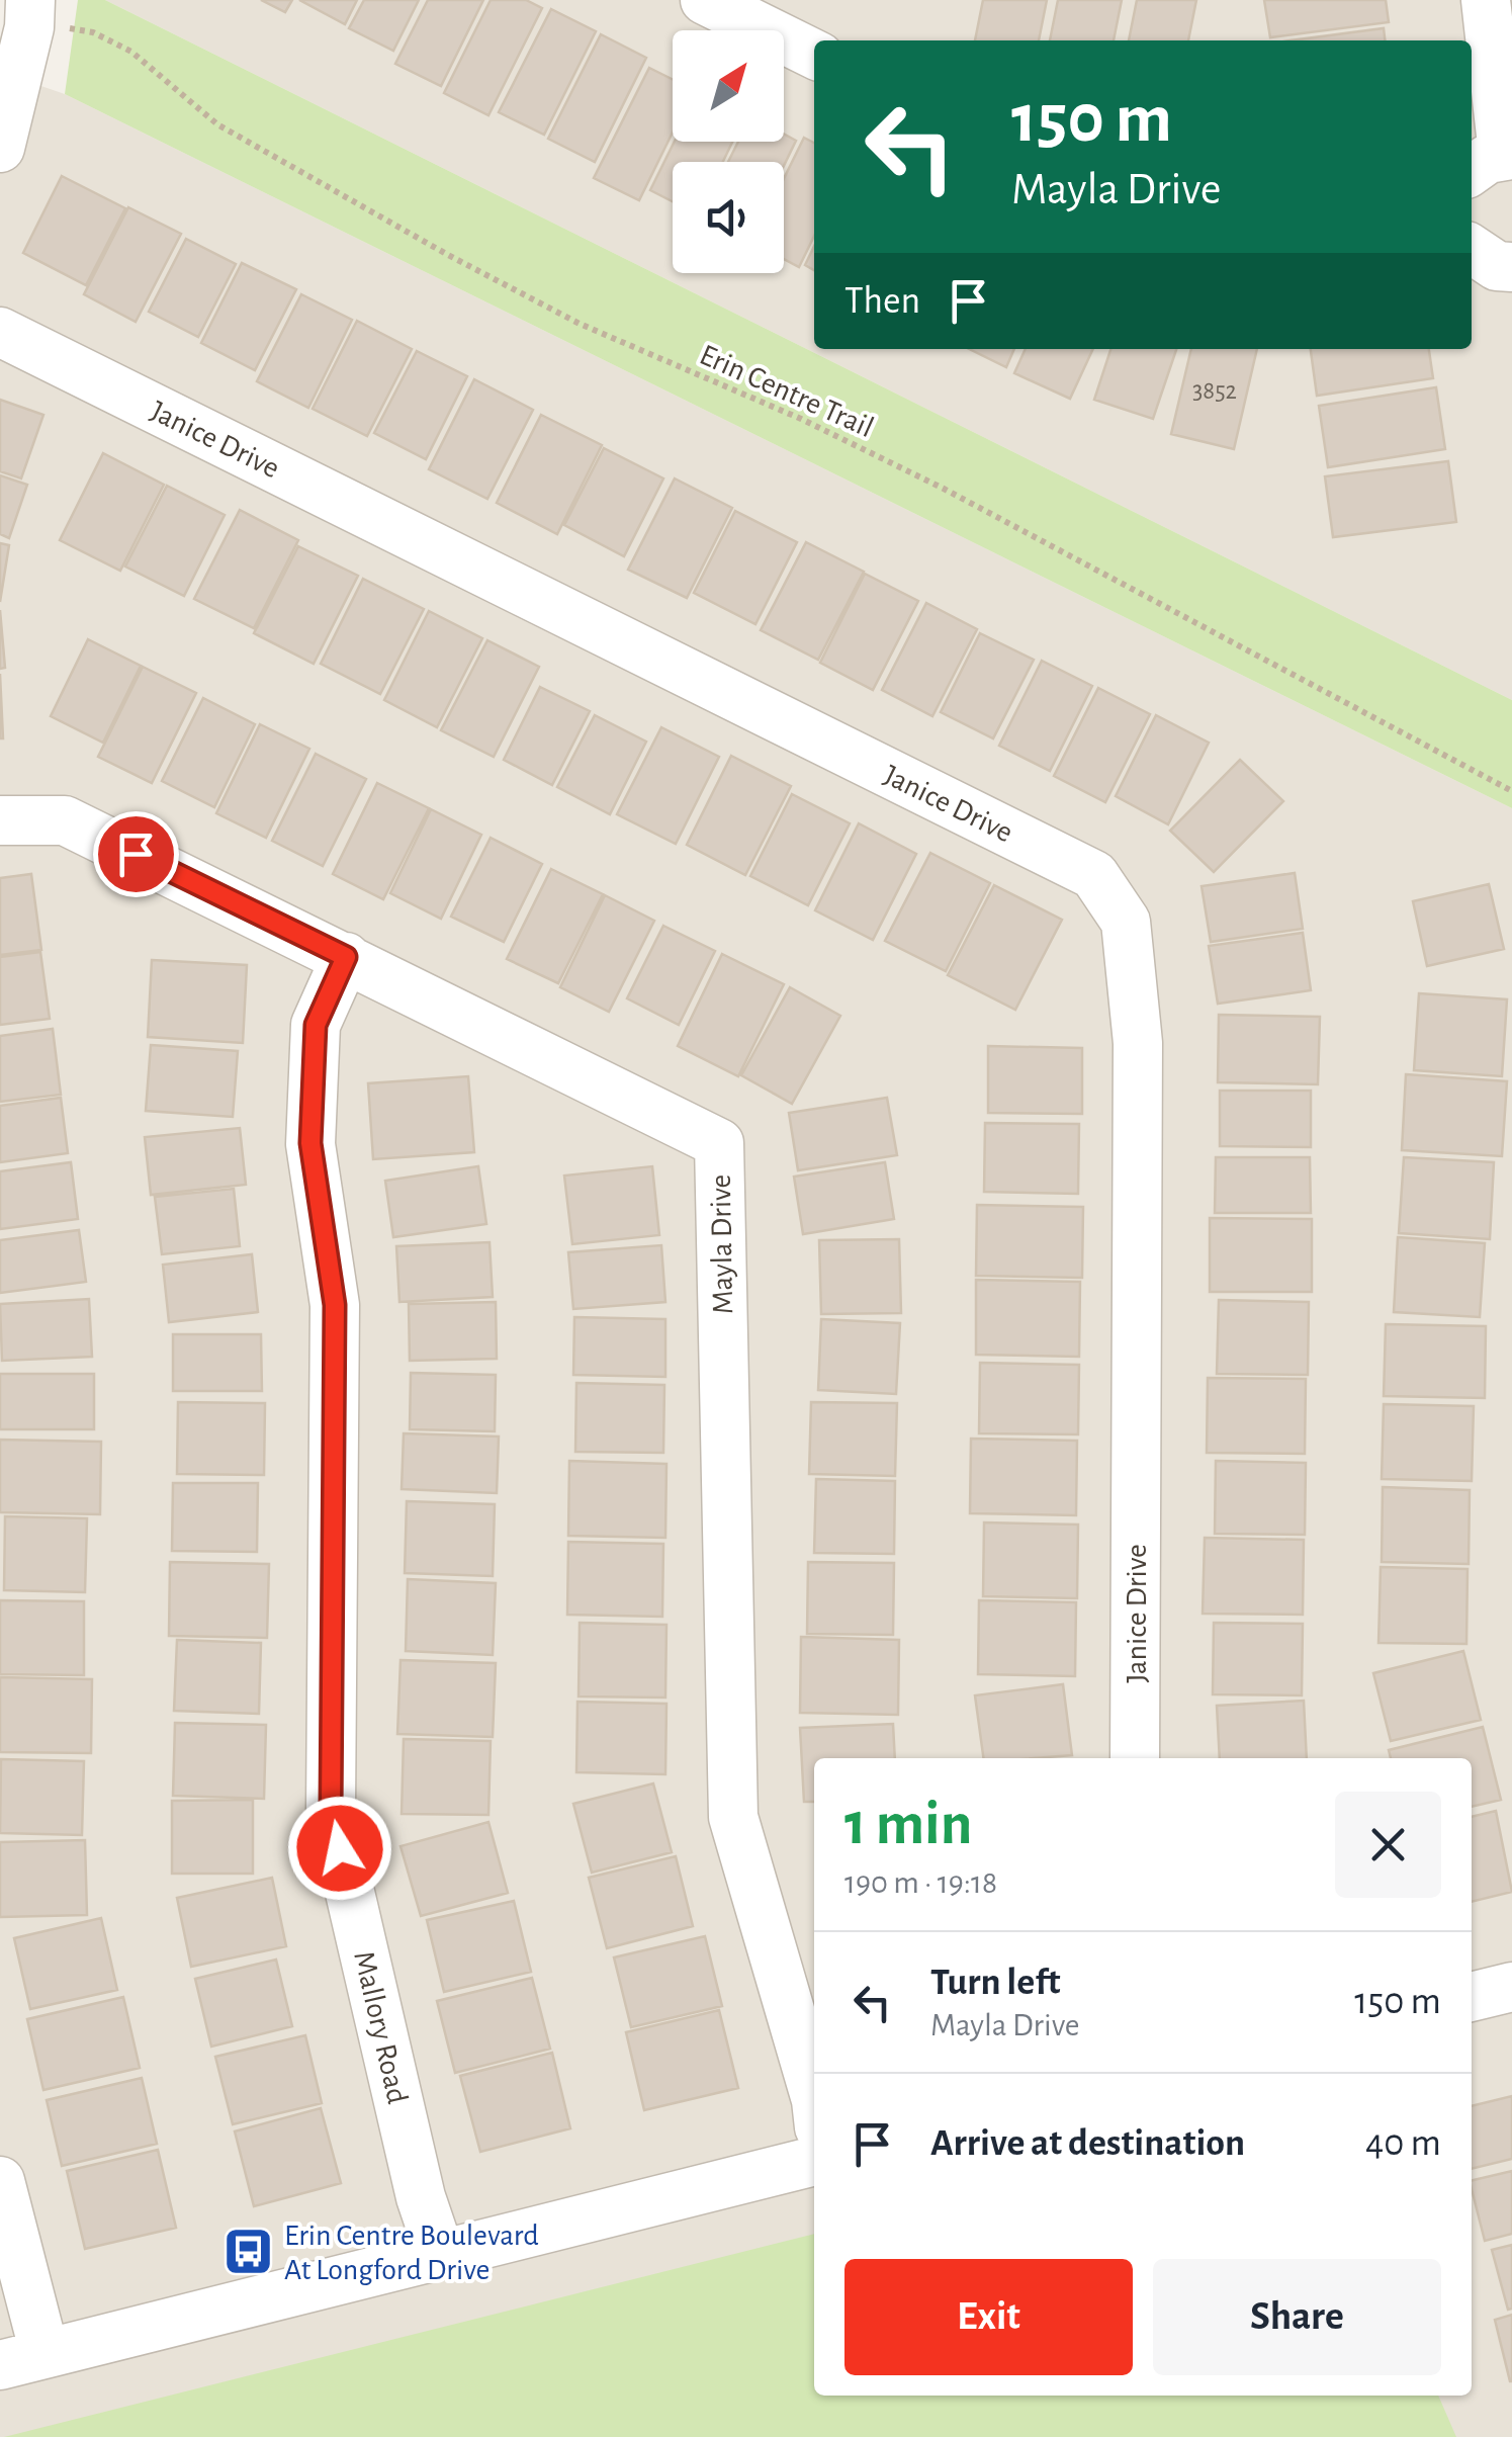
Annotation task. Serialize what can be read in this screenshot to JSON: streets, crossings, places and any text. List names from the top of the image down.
{
  "streets": {
    "street": ["Janice Drive", "Mayla Drive", "Mallory Road"],
    "path": ["Erin Centre Trail"]
  },
  "crossings": [
    ["Mayla Drive", "Mallory Road"]
  ],
  "places": {
    "bus stop": ["Erin Centre Boulevard At Longford Drive"]
  },
  "house_numbers": ["3852"],
  "north": "top right",
  "page": {
    "turn": ["150 m", "Mayla Drive"],
    "then": "Then",
    "heading": ["1 min", "190 m · 19:18"],
    "list": [
      {
        "name": "Turn left",
        "note": "Mayla Drive",
        "value": "150 m"
      },
      {
        "name": "Arrive at destination",
        "value": "40 m"
      }
    ],
    "buttons": ["Exit", "Share"]
  }
}
